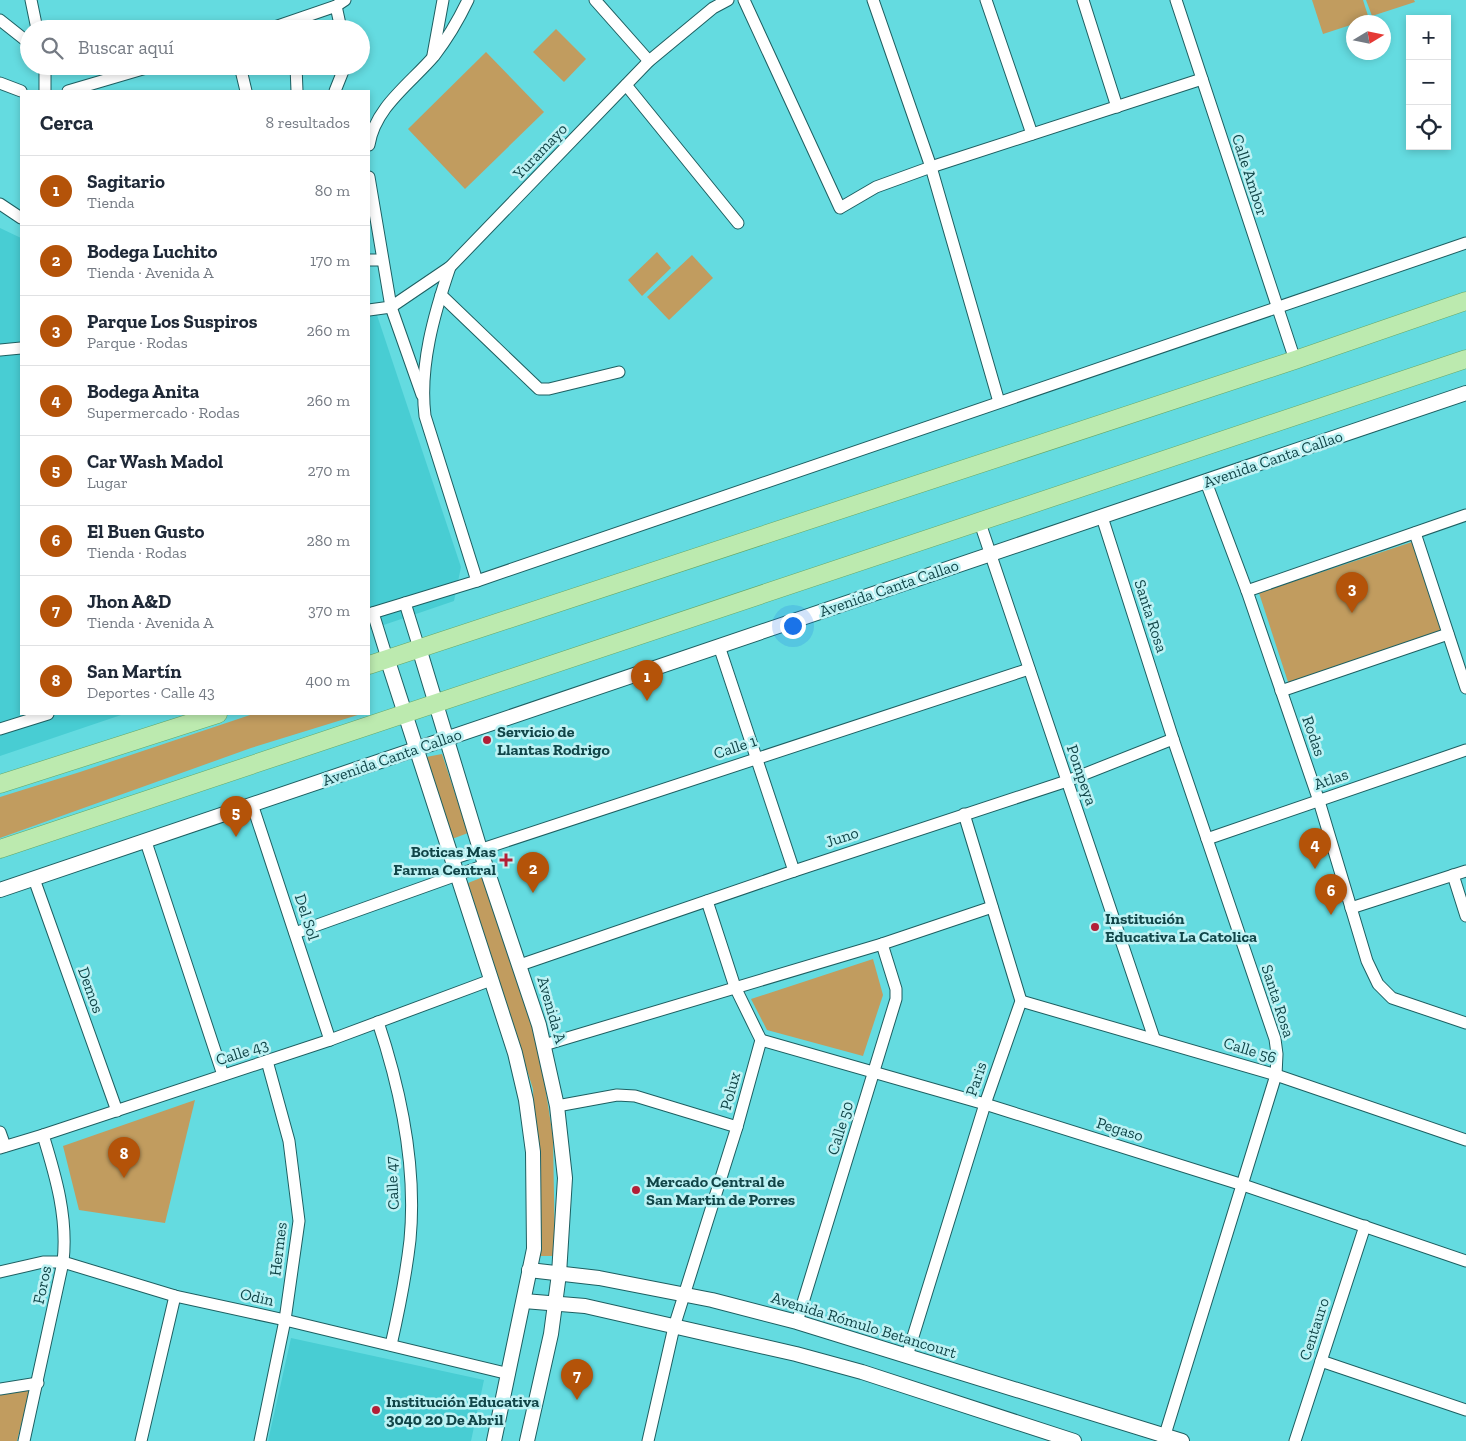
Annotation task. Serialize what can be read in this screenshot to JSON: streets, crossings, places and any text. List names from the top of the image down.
{
  "streets": {
    "main road": ["Avenida Canta Callao"],
    "street": [
      "Yuramayo",
      "Calle Ambor",
      "Santa Rosa",
      "Rodas",
      "Calle 1",
      "Pompeya",
      "Atlas",
      "Juno",
      "Del Sol",
      "Demos",
      "Avenida A",
      "Calle 56",
      "Calle 43",
      "Paris",
      "Polux",
      "Calle 50",
      "Pegaso",
      "Calle 47",
      "Hermes",
      "Foros",
      "Odin",
      "Avenida Rómulo Betancourt",
      "Centauro"
    ]
  },
  "crossings": [
    ["Avenida Canta Callao", "Santa Rosa"],
    ["Avenida Canta Callao", "Rodas"],
    ["Avenida Canta Callao", "Pompeya"],
    ["Avenida Canta Callao", "Del Sol"],
    ["Avenida Canta Callao", "Demos"],
    ["Avenida Canta Callao", "Avenida A"],
    ["Santa Rosa", "Atlas"],
    ["Santa Rosa", "Juno"],
    ["Santa Rosa", "Calle 56"],
    ["Santa Rosa", "Pegaso"],
    ["Santa Rosa", "Avenida Rómulo Betancourt"],
    ["Rodas", "Atlas"],
    ["Calle 1", "Pompeya"],
    ["Calle 1", "Avenida A"],
    ["Pompeya", "Juno"],
    ["Pompeya", "Calle 56"],
    ["Juno", "Avenida A"],
    ["Del Sol", "Calle 43"],
    ["Demos", "Calle 43"],
    ["Avenida A", "Avenida Rómulo Betancourt"],
    ["Calle 56", "Paris"],
    ["Calle 43", "Calle 47"],
    ["Calle 43", "Hermes"],
    ["Calle 43", "Foros"],
    ["Paris", "Pegaso"],
    ["Paris", "Avenida Rómulo Betancourt"],
    ["Polux", "Pegaso"],
    ["Polux", "Avenida Rómulo Betancourt"],
    ["Calle 50", "Pegaso"],
    ["Calle 50", "Avenida Rómulo Betancourt"],
    ["Pegaso", "Centauro"],
    ["Calle 47", "Odin"],
    ["Hermes", "Odin"],
    ["Foros", "Odin"]
  ],
  "places": {
    "other": [
      "Servicio de Llantas Rodrigo",
      "Institución Educativa La Catolica",
      "Mercado Central de San Martin de Porres",
      "Institución Educativa 3040 20 De Abril"
    ],
    "health": ["Boticas Mas Farma Central"]
  },
  "north": "right",
  "page": {
    "map_buttons": ["+", "−"],
    "search": "Buscar aquí",
    "heading": ["Cerca", "8 resultados"],
    "list": [
      {
        "mark": "1",
        "name": "Sagitario",
        "note": "Tienda",
        "value": "80 m"
      },
      {
        "mark": "2",
        "name": "Bodega Luchito",
        "note": "Tienda · Avenida A",
        "value": "170 m"
      },
      {
        "mark": "3",
        "name": "Parque Los Suspiros",
        "note": "Parque · Rodas",
        "value": "260 m"
      },
      {
        "mark": "4",
        "name": "Bodega Anita",
        "note": "Supermercado · Rodas",
        "value": "260 m"
      },
      {
        "mark": "5",
        "name": "Car Wash Madol",
        "note": "Lugar",
        "value": "270 m"
      },
      {
        "mark": "6",
        "name": "El Buen Gusto",
        "note": "Tienda · Rodas",
        "value": "280 m"
      },
      {
        "mark": "7",
        "name": "Jhon A&D",
        "note": "Tienda · Avenida A",
        "value": "370 m"
      },
      {
        "mark": "8",
        "name": "San Martín",
        "note": "Deportes · Calle 43",
        "value": "400 m"
      }
    ],
    "pins": [
      "3",
      "1",
      "5",
      "4",
      "2",
      "6",
      "8",
      "7"
    ]
  }
}
